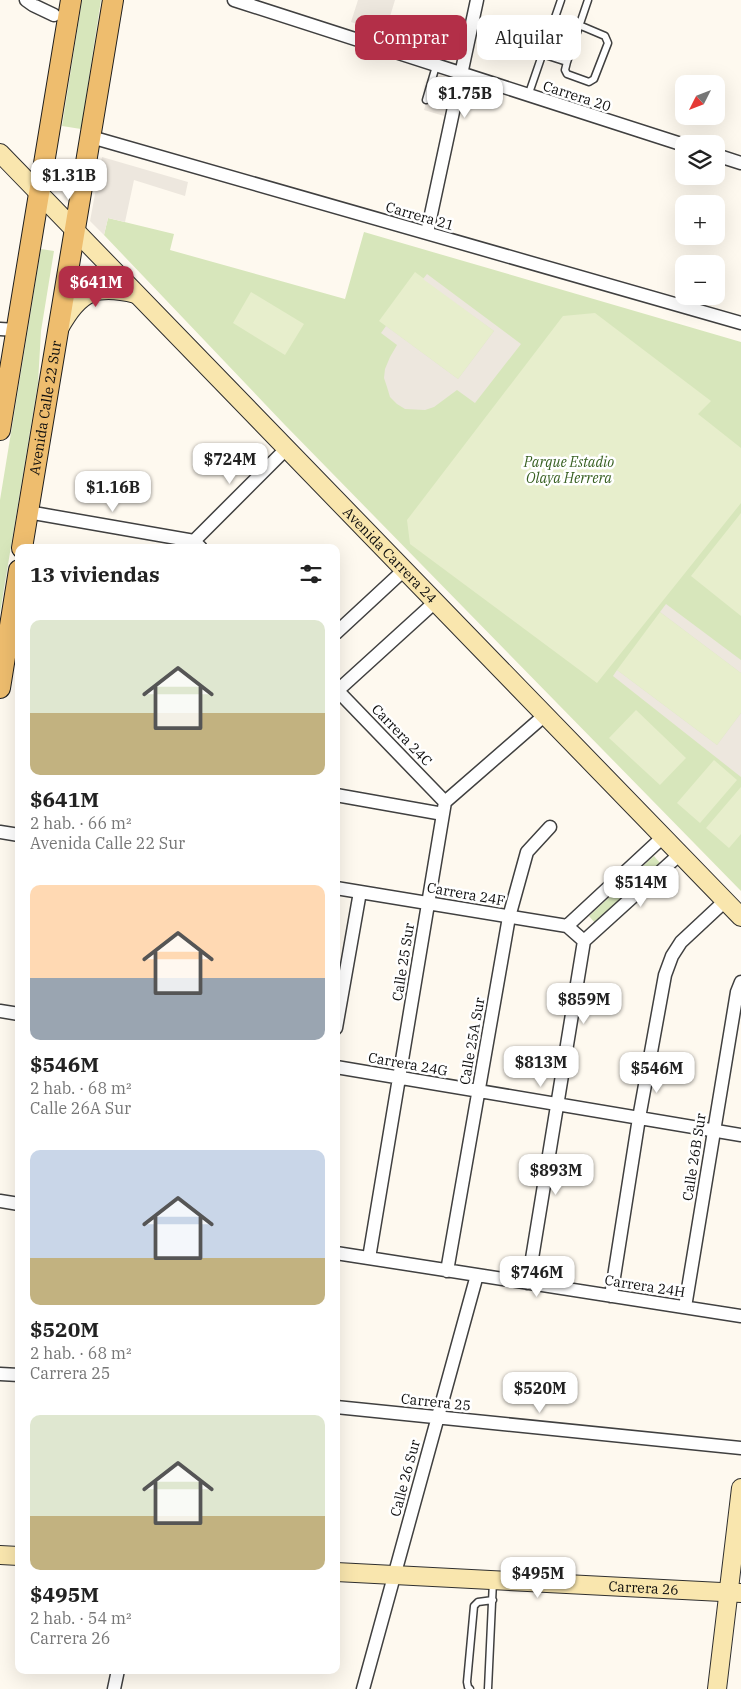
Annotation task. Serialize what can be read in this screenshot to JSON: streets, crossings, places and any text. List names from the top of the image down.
{
  "streets": {
    "main road": ["Avenida Calle 22 Sur", "Avenida Carrera 24", "Carrera 26"],
    "street": [
      "Carrera 20",
      "Carrera 21",
      "Carrera 24C",
      "Carrera 24F",
      "Calle 25 Sur",
      "Calle 25A Sur",
      "Carrera 24G",
      "Calle 26B Sur",
      "Carrera 24H",
      "Carrera 25",
      "Calle 26 Sur"
    ]
  },
  "crossings": [
    ["Carrera 21", "Avenida Calle 22 Sur"],
    ["Avenida Calle 22 Sur", "Avenida Carrera 24"],
    ["Carrera 24C", "Calle 25 Sur"],
    ["Carrera 24F", "Calle 25 Sur"],
    ["Carrera 24F", "Calle 25A Sur"],
    ["Calle 25 Sur", "Carrera 24G"],
    ["Calle 25 Sur", "Carrera 24H"],
    ["Calle 25A Sur", "Carrera 24G"],
    ["Calle 25A Sur", "Carrera 24H"],
    ["Carrera 24G", "Calle 26B Sur"],
    ["Calle 26B Sur", "Carrera 24H"],
    ["Carrera 24H", "Calle 26 Sur"],
    ["Carrera 25", "Calle 26 Sur"],
    ["Calle 26 Sur", "Carrera 26"]
  ],
  "parks": ["Parque Estadio Olaya Herrera"],
  "north": "bottom left",
  "page": {
    "chip": ["Comprar", "Alquilar"],
    "map_buttons": ["+", "−"],
    "price": [
      "$1.75B",
      "$1.31B",
      "$641M",
      "$724M",
      "$1.16B",
      "$514M",
      "$859M",
      "$813M",
      "$546M",
      "$893M",
      "$746M",
      "$520M",
      "$495M"
    ],
    "heading": "13 viviendas",
    "list": [
      {
        "name": "$641M",
        "note": "2 hab. · 66 m² · Avenida Calle 22 Sur"
      },
      {
        "name": "$546M",
        "note": "2 hab. · 68 m² · Calle 26A Sur"
      },
      {
        "name": "$520M",
        "note": "2 hab. · 68 m² · Carrera 25"
      },
      {
        "name": "$495M",
        "note": "2 hab. · 54 m² · Carrera 26"
      }
    ]
  }
}
